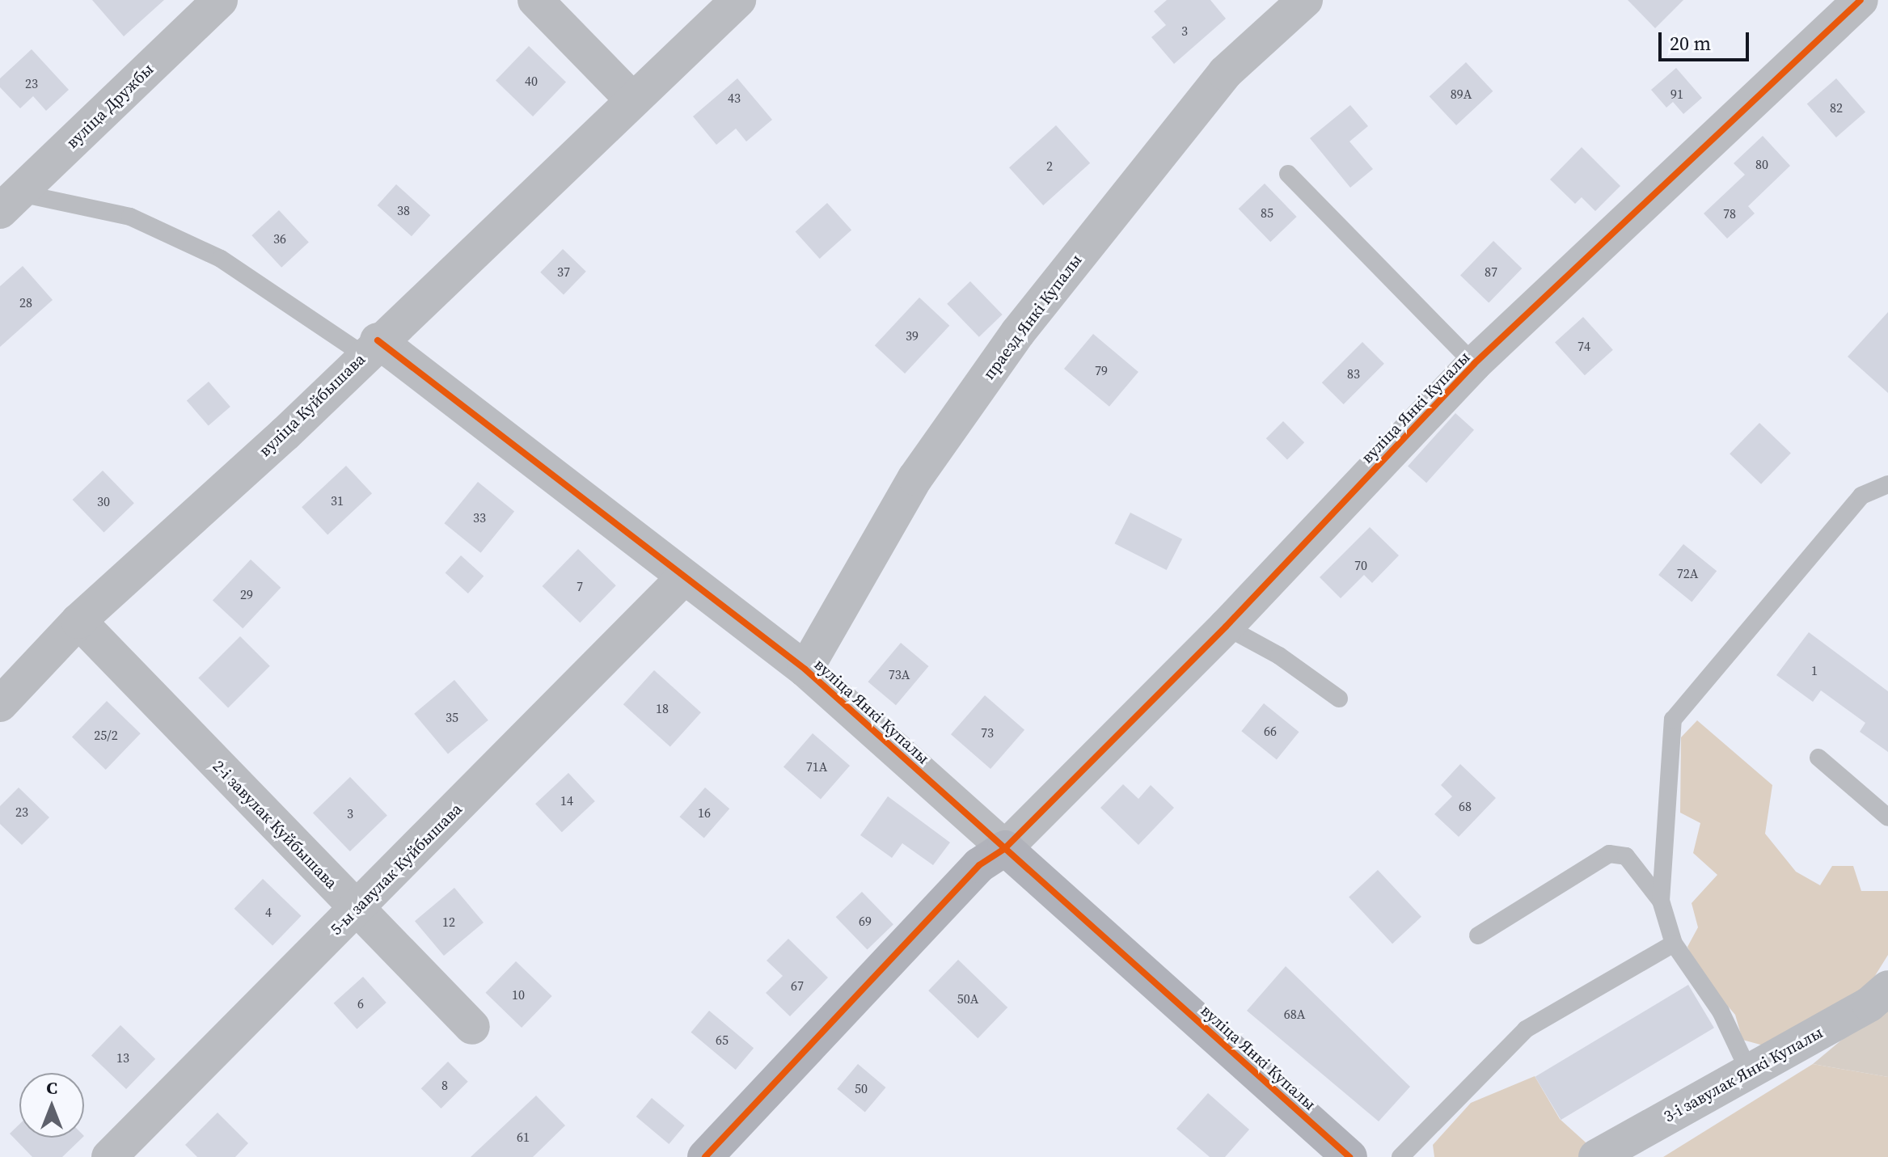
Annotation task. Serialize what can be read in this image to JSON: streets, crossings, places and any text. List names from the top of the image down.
{
  "streets": {
    "street": [
      "вуліца Дружбы",
      "праезд Янкі Купалы",
      "вуліца Куйбышава",
      "вуліца Янкі Купалы",
      "2-і завулак Куйбышава",
      "5-ы завулак Куйбышава",
      "3-і завулак Янкі Купалы"
    ]
  },
  "crossings": [
    ["праезд Янкі Купалы", "вуліца Янкі Купалы"],
    ["вуліца Куйбышава", "вуліца Янкі Купалы"],
    ["вуліца Куйбышава", "2-і завулак Куйбышава"],
    ["вуліца Янкі Купалы", "5-ы завулак Куйбышава"],
    ["2-і завулак Куйбышава", "5-ы завулак Куйбышава"]
  ],
  "house_numbers": [
    "3",
    "40",
    "23",
    "89А",
    "91",
    "43",
    "82",
    "80",
    "2",
    "38",
    "85",
    "78",
    "36",
    "37",
    "87",
    "28",
    "39",
    "74",
    "79",
    "83",
    "31",
    "30",
    "33",
    "70",
    "72А",
    "7",
    "29",
    "1",
    "73А",
    "18",
    "35",
    "66",
    "73",
    "25/2",
    "71А",
    "14",
    "68",
    "23",
    "16",
    "3",
    "4",
    "69",
    "12",
    "67",
    "10",
    "50А",
    "6",
    "68А",
    "65",
    "13",
    "8",
    "50",
    "61"
  ],
  "scale_bar": "20 m",
  "north": "top"
}
